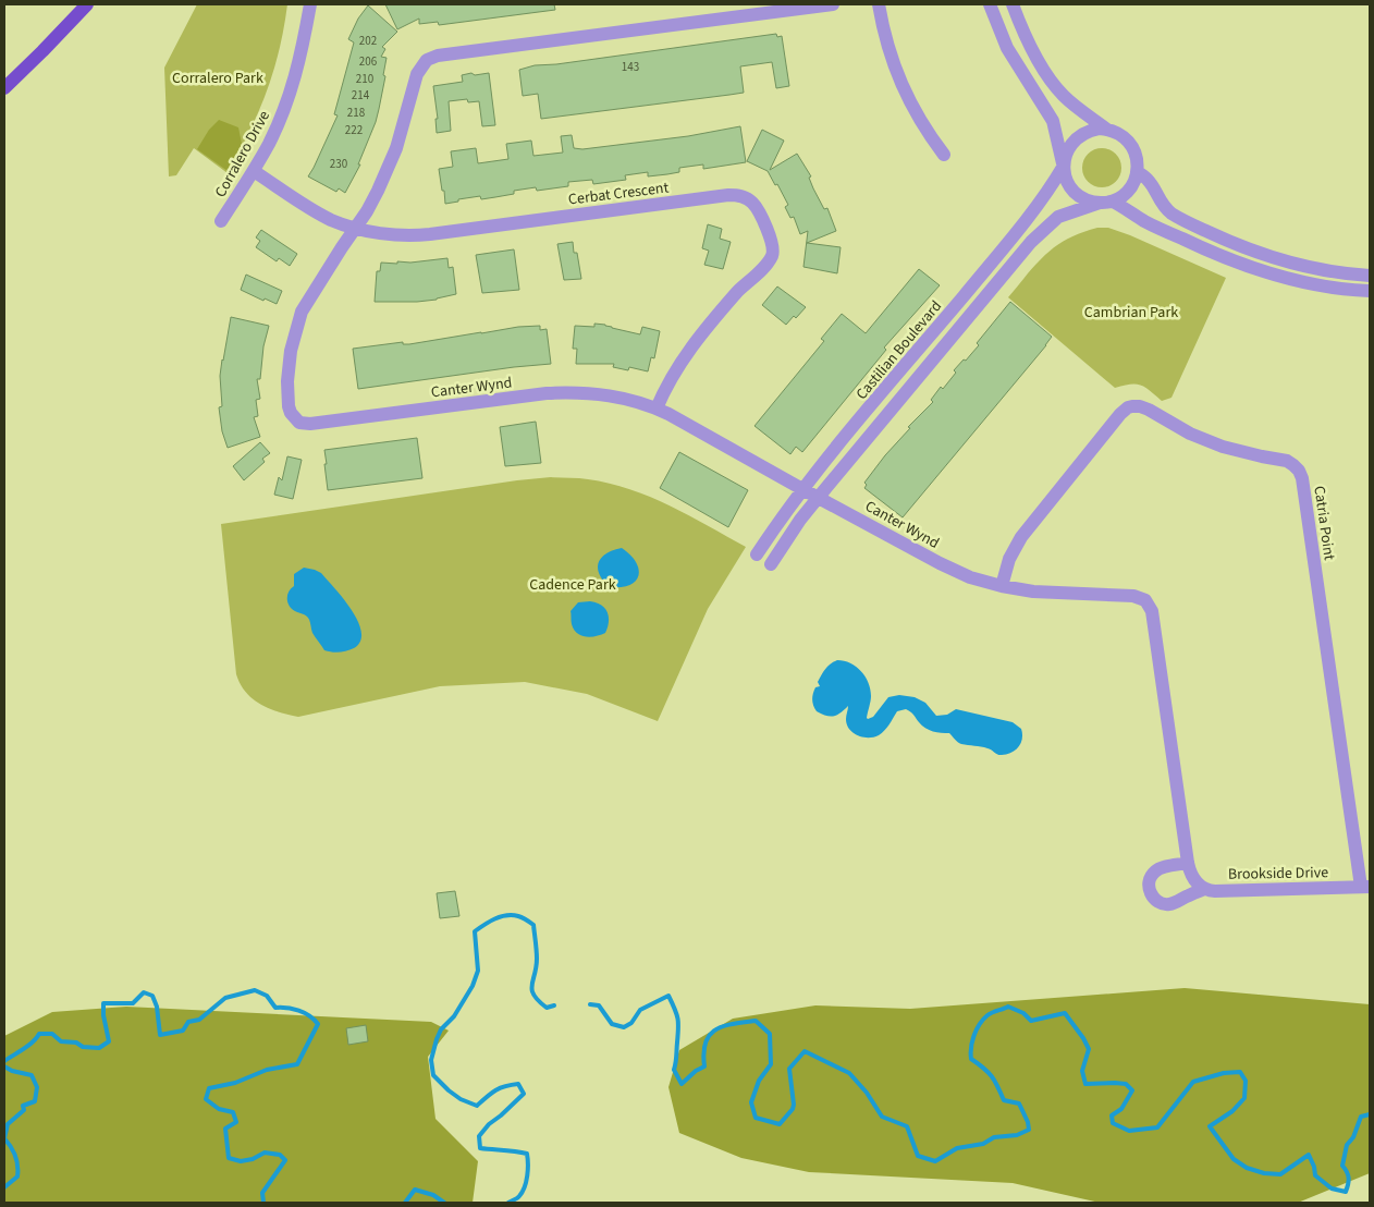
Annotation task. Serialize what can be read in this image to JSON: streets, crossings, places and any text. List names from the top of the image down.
{
  "streets": {
    "street": [
      "Corralero Drive",
      "Cerbat Crescent",
      "Castilian Boulevard",
      "Canter Wynd",
      "Catria Point",
      "Brookside Drive"
    ]
  },
  "crossings": [
    ["Corralero Drive", "Cerbat Crescent"],
    ["Cerbat Crescent", "Canter Wynd"],
    ["Castilian Boulevard", "Canter Wynd"],
    ["Canter Wynd", "Catria Point"],
    ["Canter Wynd", "Brookside Drive"],
    ["Catria Point", "Brookside Drive"]
  ],
  "parks": ["Corralero Park", "Cambrian Park", "Cadence Park"],
  "house_numbers": [
    "202",
    "206",
    "143",
    "210",
    "214",
    "218",
    "222",
    "230"
  ]
}
